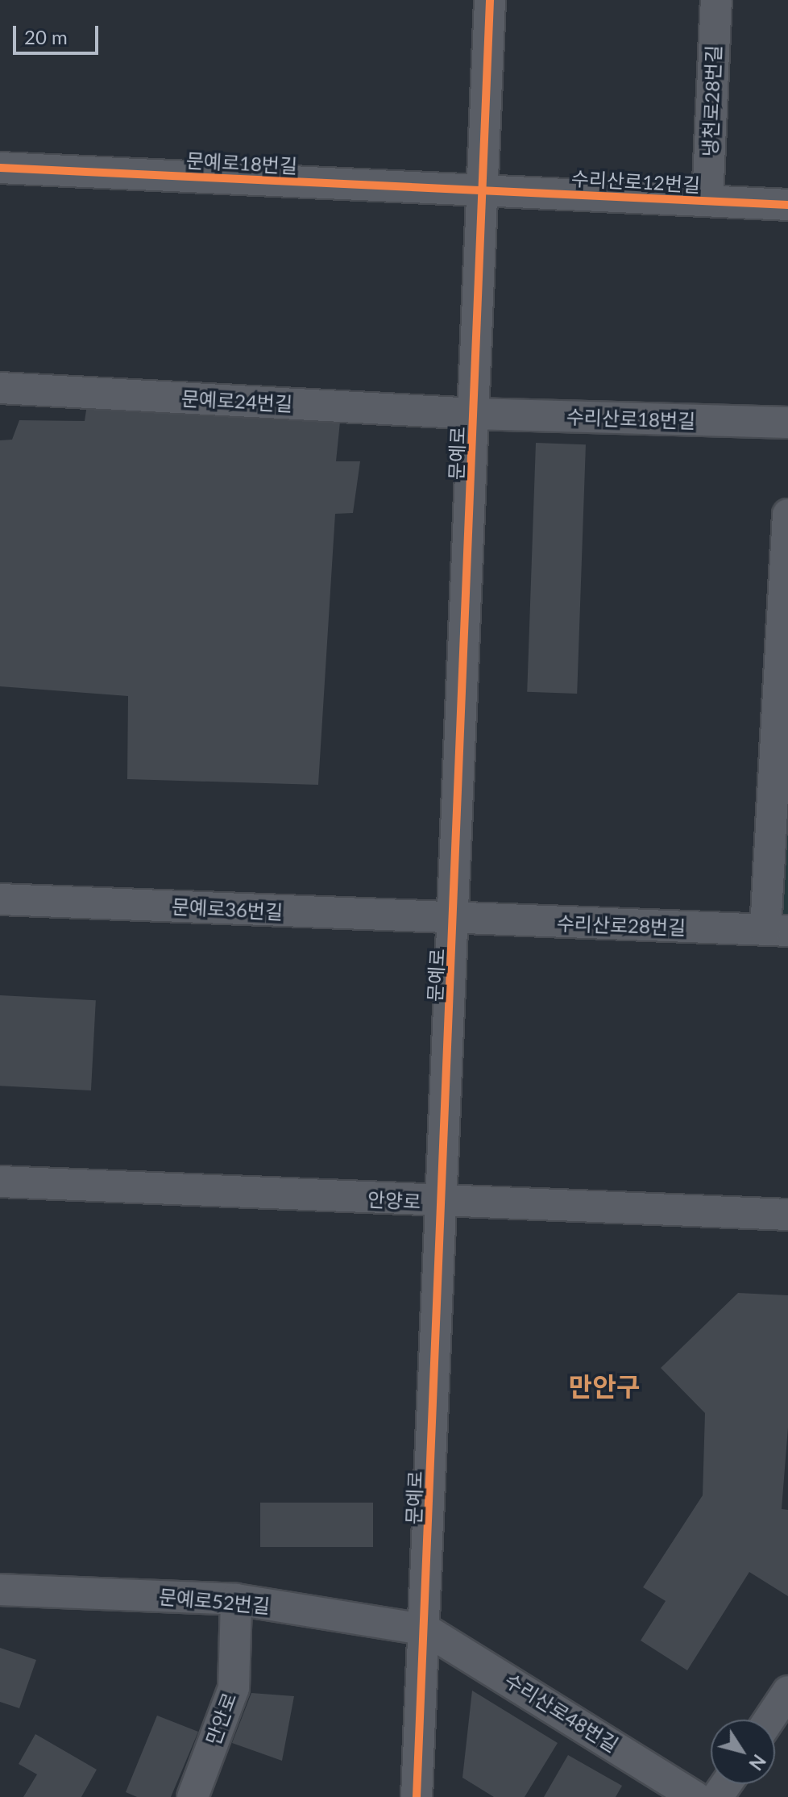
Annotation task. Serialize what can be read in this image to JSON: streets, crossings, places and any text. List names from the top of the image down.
{
  "streets": {
    "street": [
      "냉천로28번길",
      "문예로18번길",
      "수리산로12번길",
      "문예로24번길",
      "수리산로18번길",
      "문예로",
      "문예로36번길",
      "수리산로28번길",
      "안양로",
      "문예로52번길",
      "수리산로48번길",
      "만안로"
    ]
  },
  "crossings": [
    ["냉천로28번길", "수리산로12번길"],
    ["문예로18번길", "수리산로12번길"],
    ["문예로18번길", "문예로"],
    ["수리산로12번길", "문예로"],
    ["문예로24번길", "수리산로18번길"],
    ["문예로24번길", "문예로"],
    ["수리산로18번길", "문예로"],
    ["문예로", "문예로36번길"],
    ["문예로", "수리산로28번길"],
    ["문예로", "안양로"],
    ["문예로", "문예로52번길"],
    ["문예로", "수리산로48번길"],
    ["문예로36번길", "수리산로28번길"],
    ["문예로52번길", "수리산로48번길"],
    ["문예로52번길", "만안로"]
  ],
  "districts": ["만안구"],
  "scale_bar": "20 m",
  "north": "bottom right"
}
